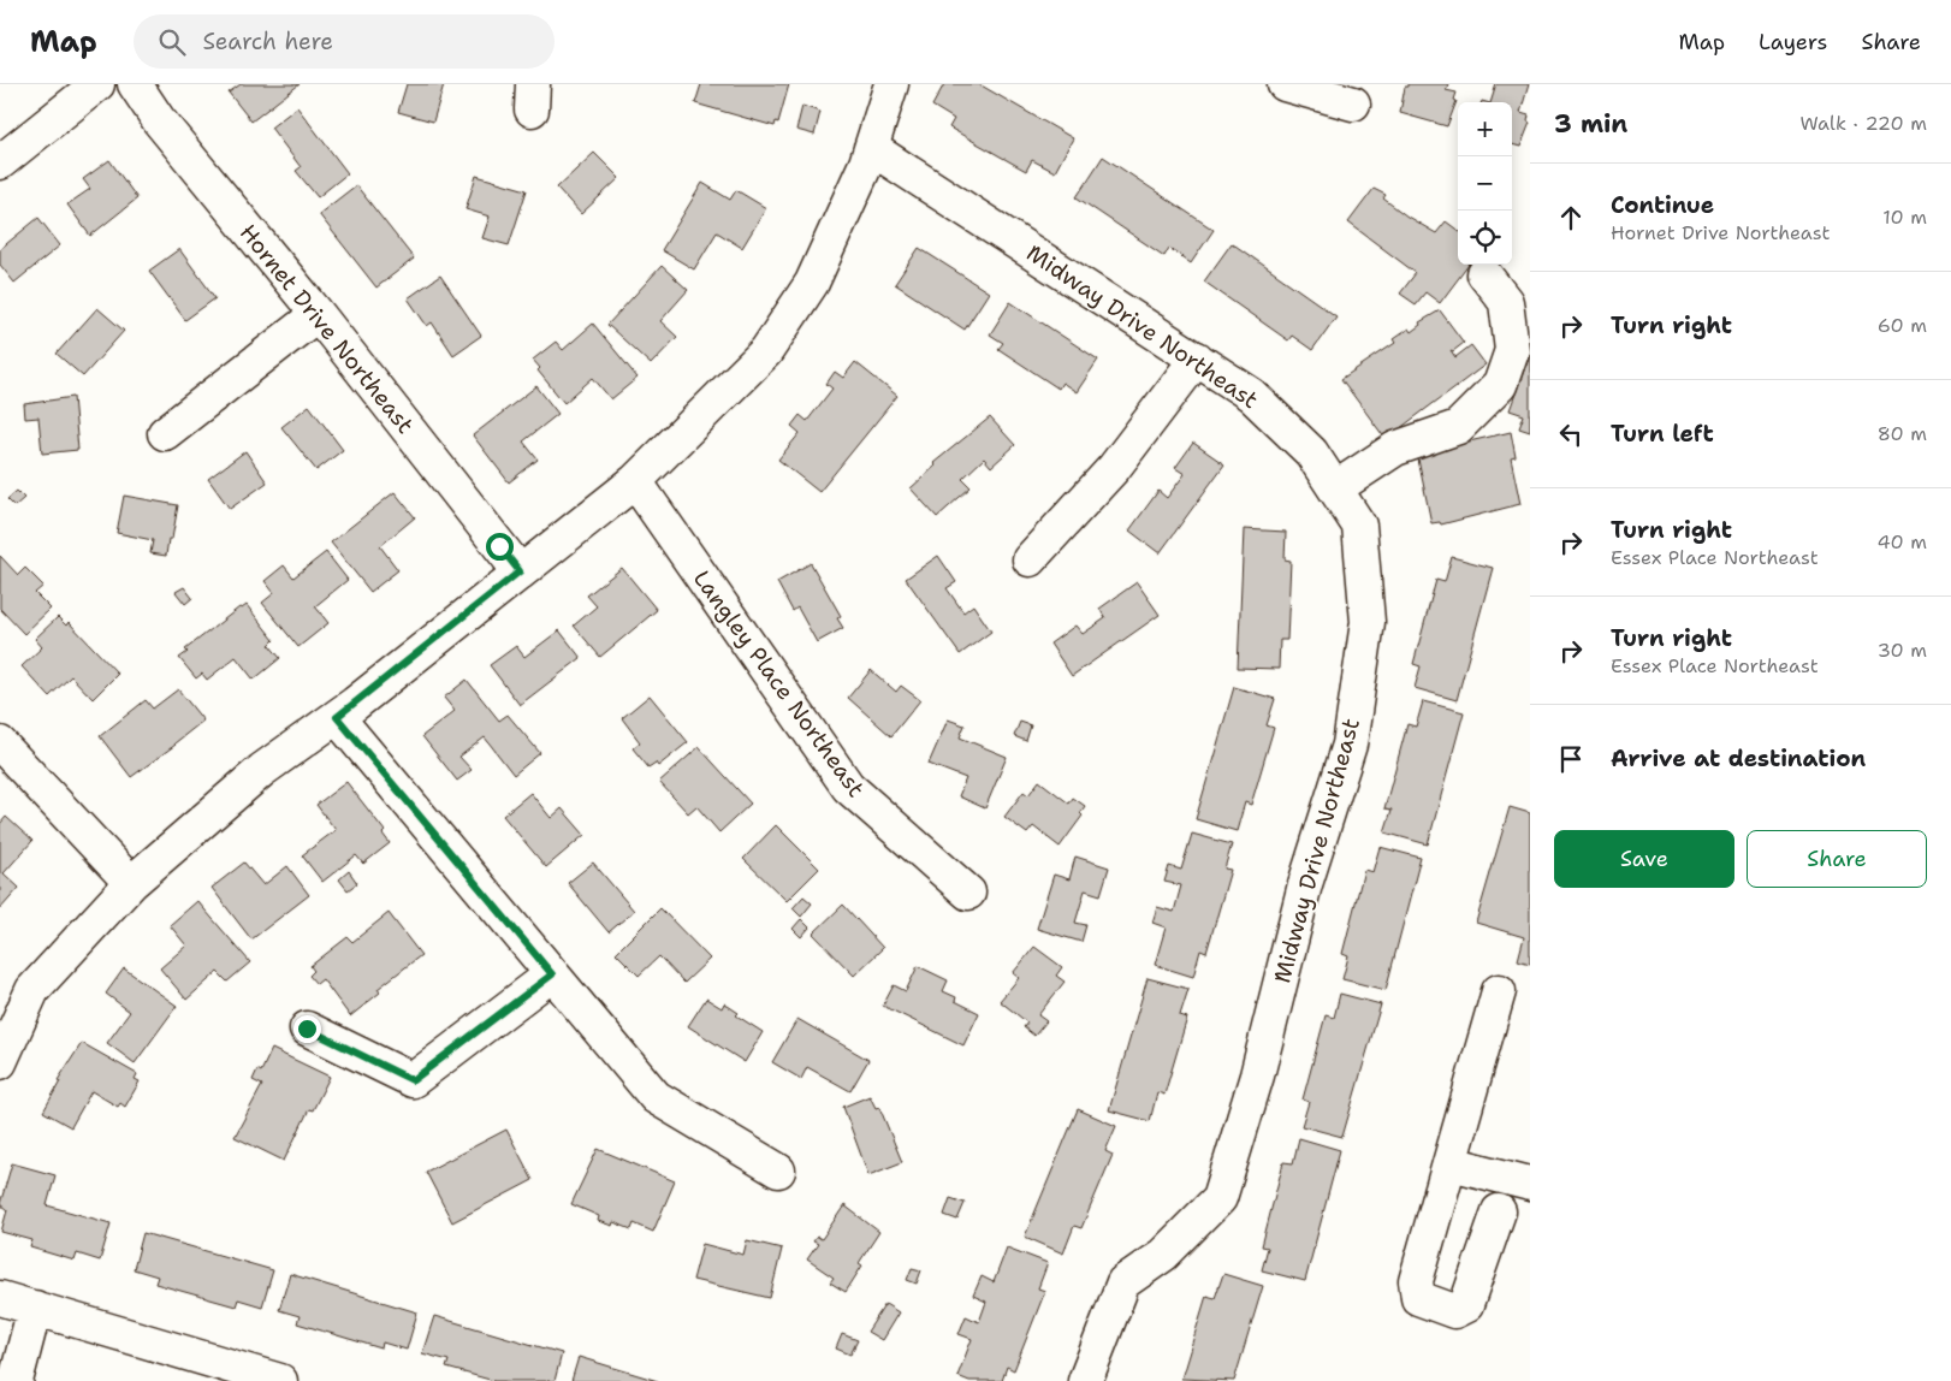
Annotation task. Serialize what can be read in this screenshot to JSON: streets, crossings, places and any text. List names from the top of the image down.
{
  "streets": {
    "street": ["Midway Drive Northeast", "Hornet Drive Northeast", "Langley Place Northeast"]
  },
  "page": {
    "header": "Map",
    "search": "Search here",
    "nav": ["Map", "Layers", "Share"],
    "heading": ["3 min", "Walk · 220 m"],
    "map_buttons": ["+", "−"],
    "list": [
      ["Continue", "Hornet Drive Northeast", "10 m"],
      ["Turn right", "60 m"],
      ["Turn left", "80 m"],
      ["Turn right", "Essex Place Northeast", "40 m"],
      ["Turn right", "Essex Place Northeast", "30 m"],
      "Arrive at destination"
    ],
    "buttons": ["Save", "Share"]
  }
}
